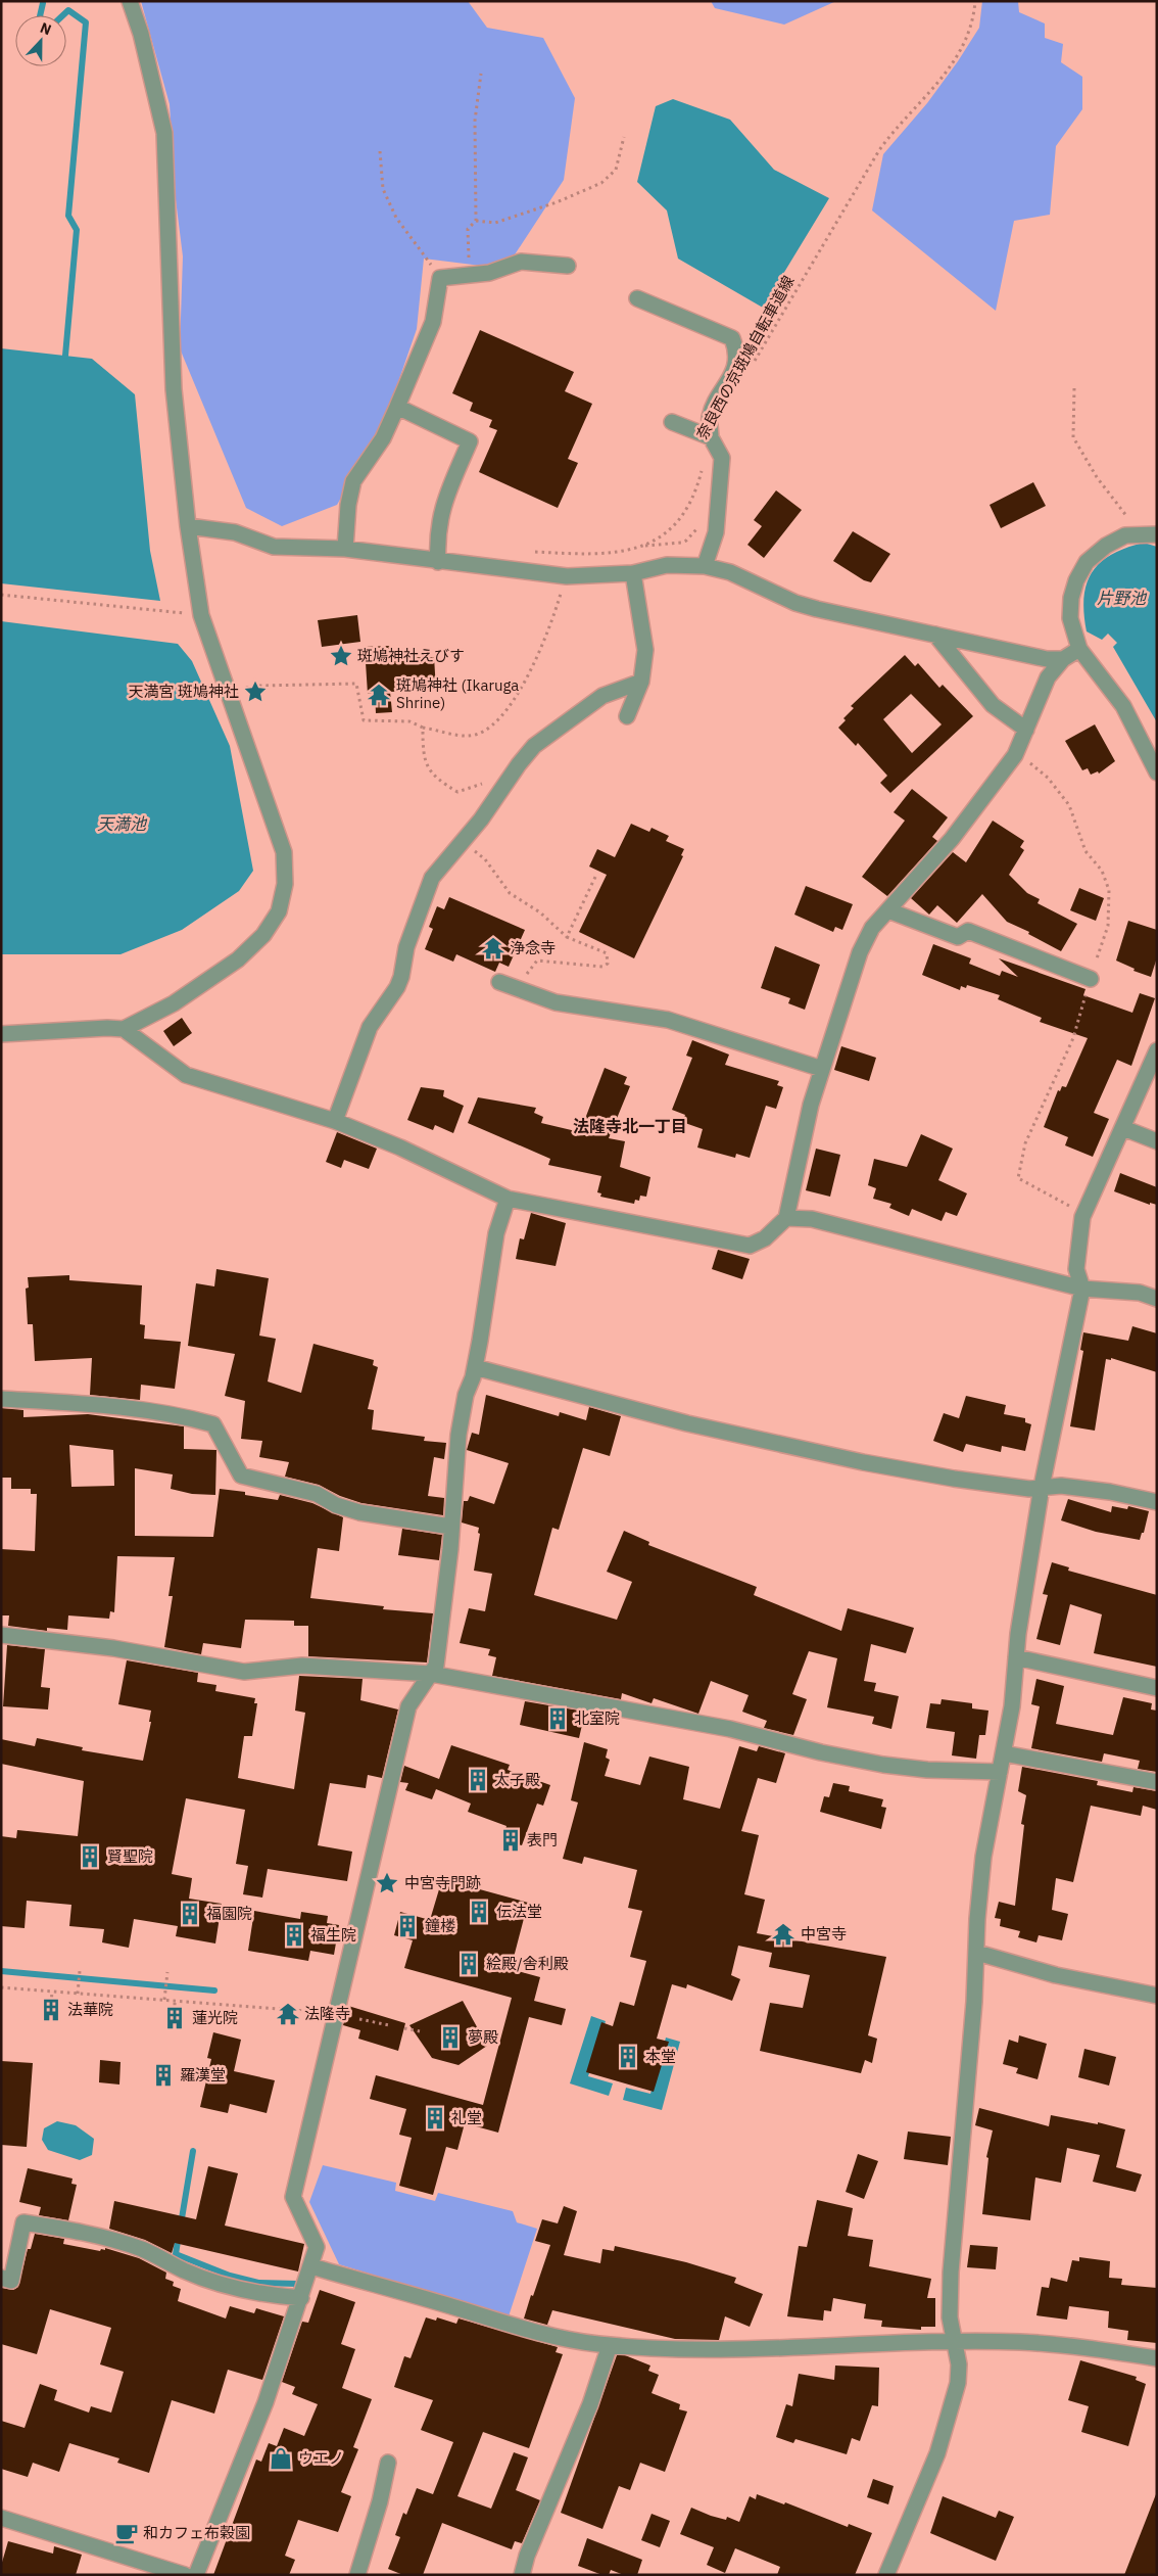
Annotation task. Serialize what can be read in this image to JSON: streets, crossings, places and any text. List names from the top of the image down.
{
  "streets": {
    "path": ["奈良西の京斑鳩自転車道線"]
  },
  "districts": ["法隆寺北一丁目"],
  "water": ["片野池", "天満池"],
  "places": {
    "place": ["斑鳩神社えびす", "天満宮 斑鳩神社", "中宮寺門跡"],
    "temple": [
      "斑鳩神社 (Ikaruga Shrine)",
      "浄念寺",
      "中宮寺",
      "法隆寺"
    ],
    "building": [
      "北室院",
      "太子殿",
      "表門",
      "賢聖院",
      "伝法堂",
      "福園院",
      "鐘楼",
      "福生院",
      "絵殿/舎利殿",
      "法華院",
      "蓮光院",
      "夢殿",
      "本堂",
      "羅漢堂",
      "礼堂"
    ],
    "shop": ["ウエノ"],
    "cafe": ["和カフェ布穀園"]
  },
  "north": "top"
}
